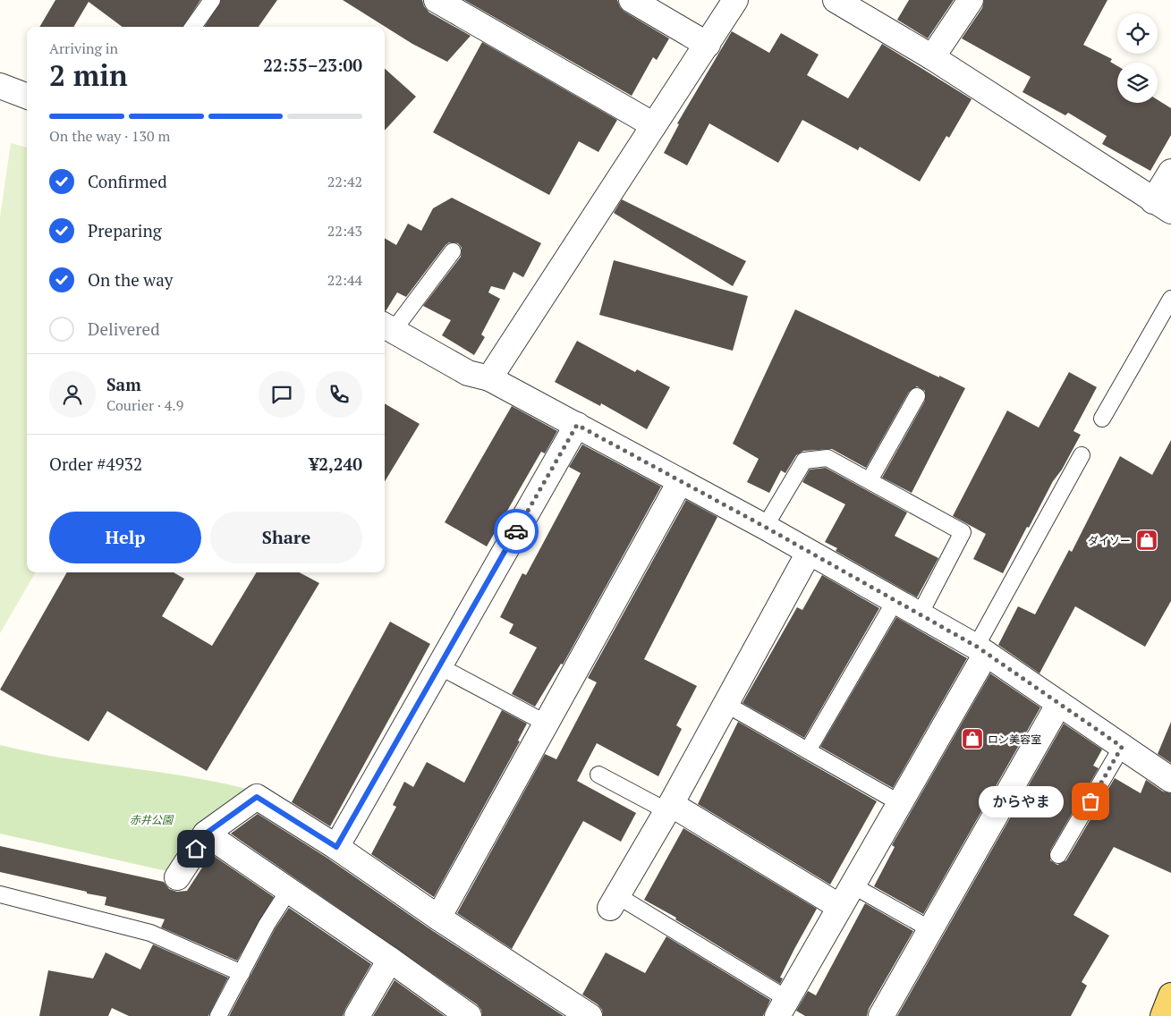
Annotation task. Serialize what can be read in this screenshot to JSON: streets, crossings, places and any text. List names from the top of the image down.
{
  "parks": ["赤井公園"],
  "places": {
    "shop": ["ダイソー", "ロン美容室"],
    "other": ["からやま"]
  },
  "page": {
    "heading": ["2 min", "Arriving in", "22:55–23:00"],
    "panel": [
      "Sam",
      "Courier · 4.9",
      "Order #4932",
      "¥2,240"
    ],
    "bar": "On the way · 130 m",
    "list": [
      ["Confirmed", "22:42"],
      ["Preparing", "22:43"],
      ["On the way", "22:44"],
      "Delivered"
    ],
    "buttons": ["Help", "Share"],
    "bubble": "からやま"
  }
}
